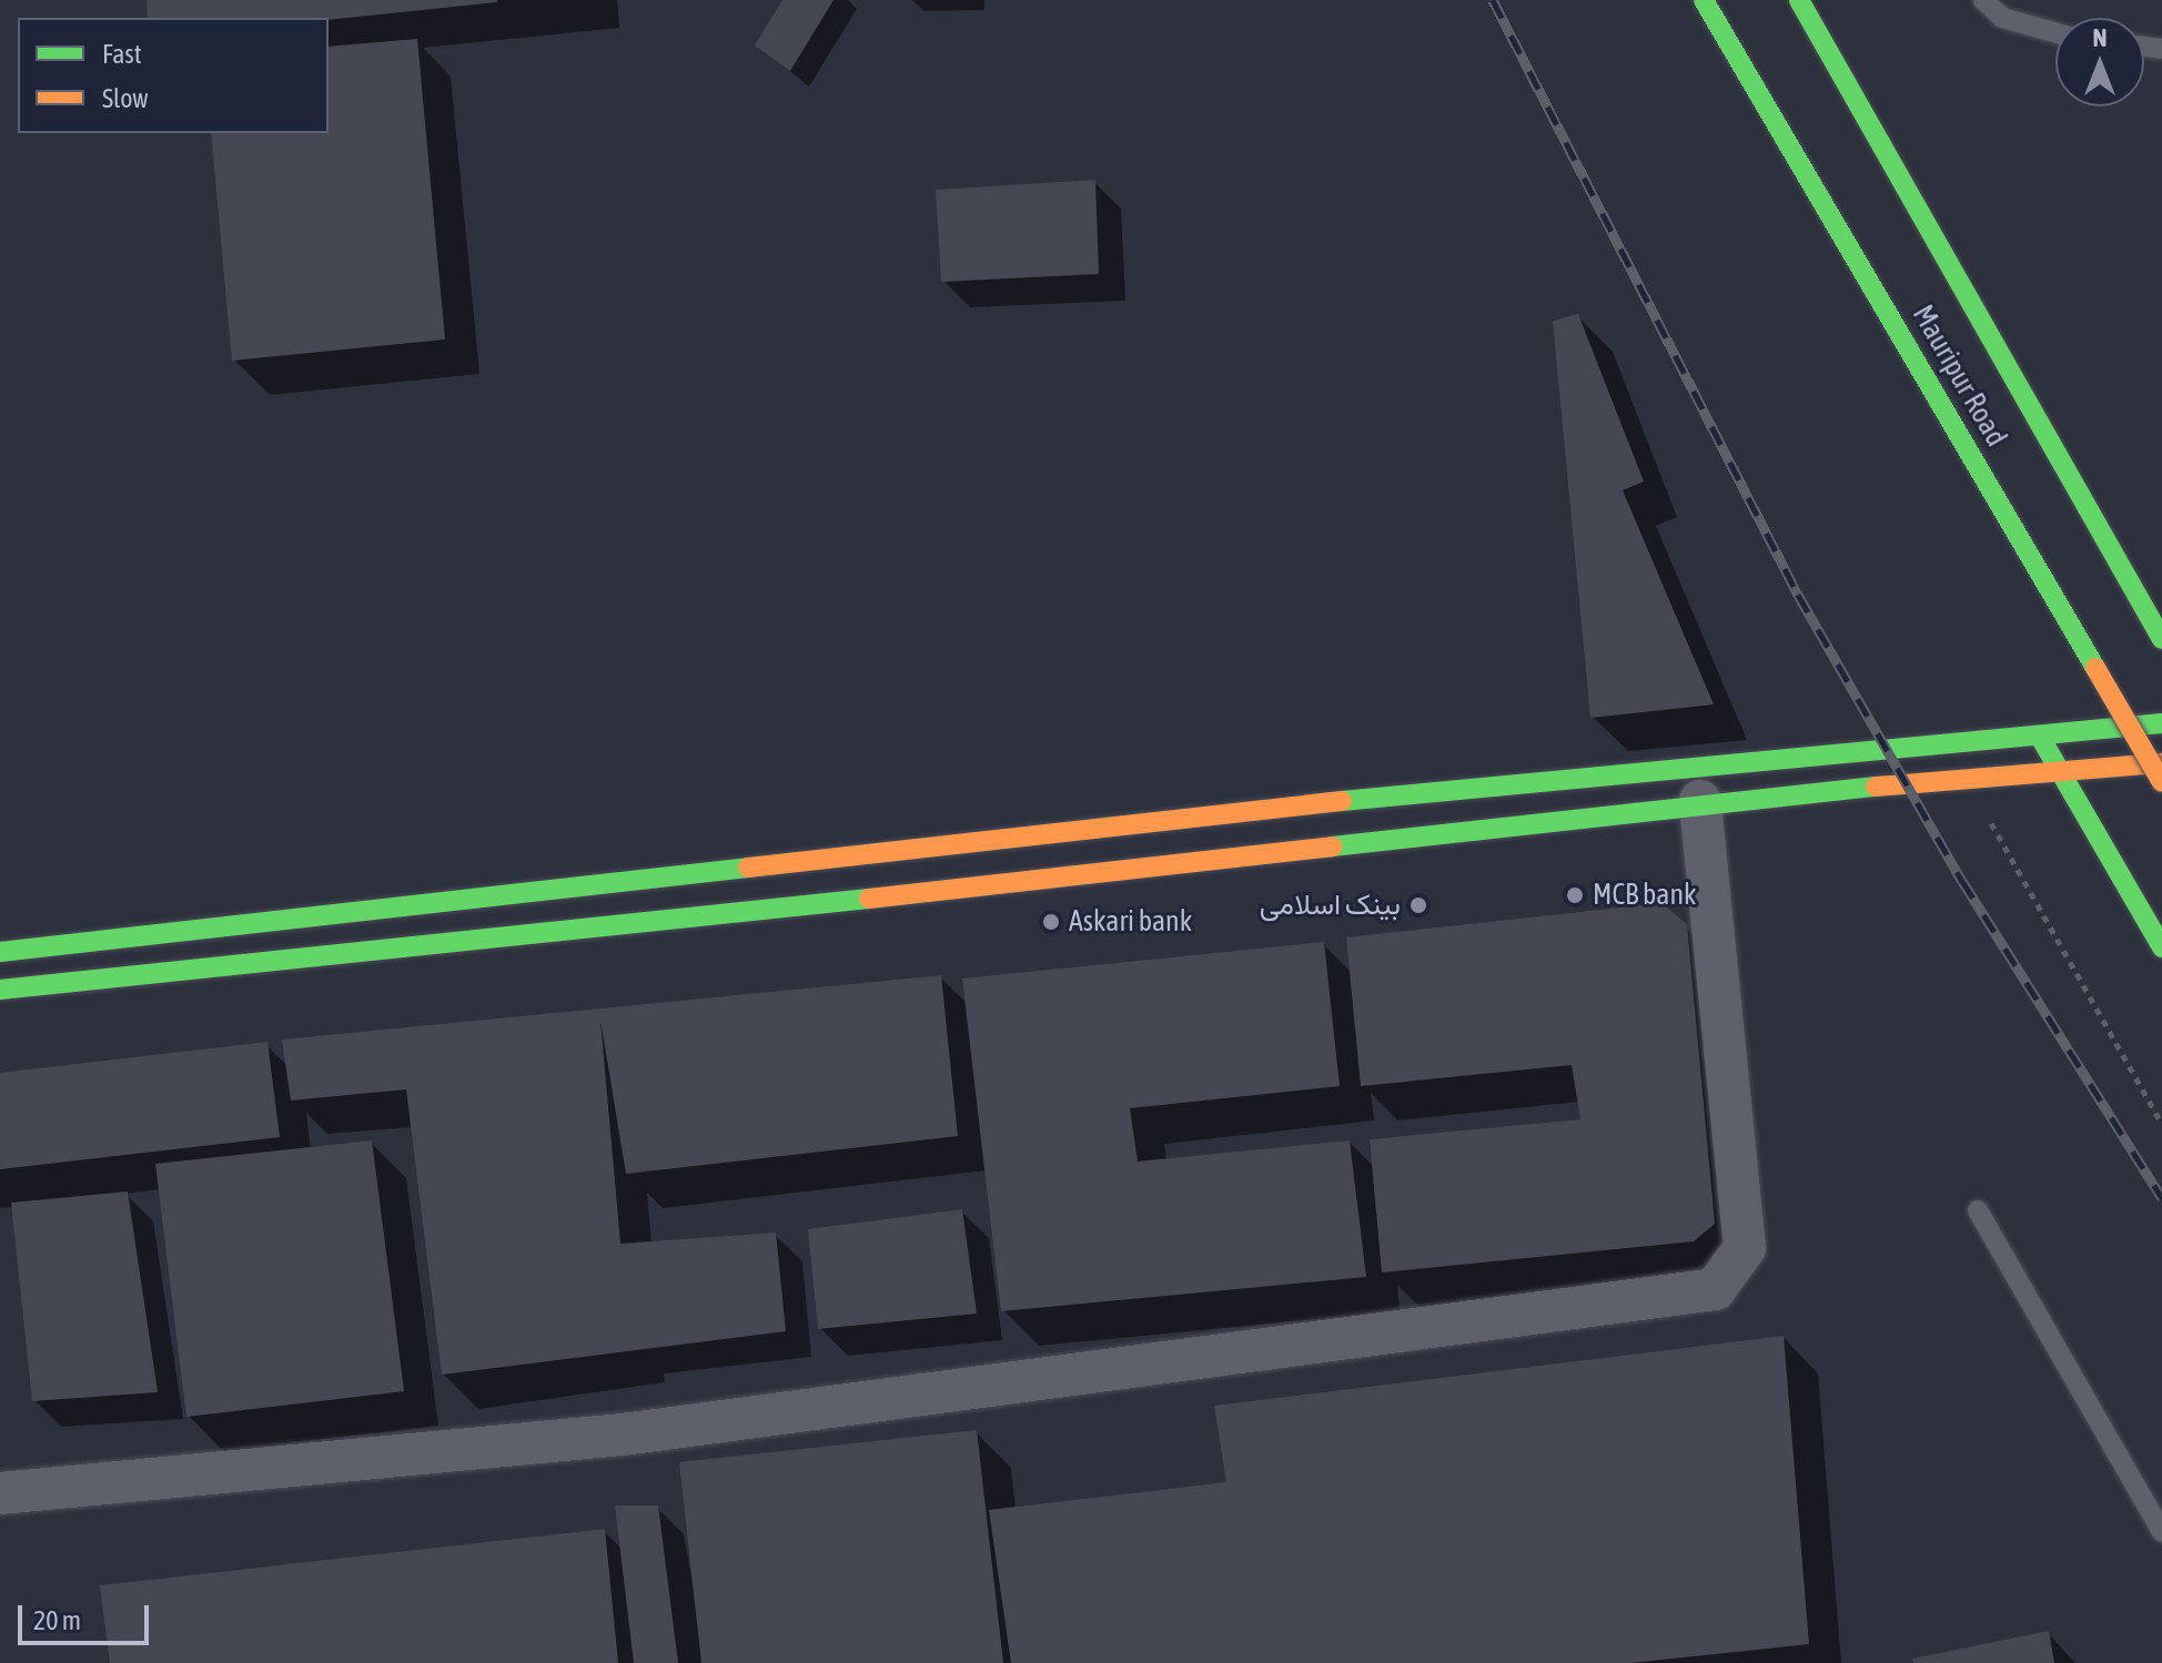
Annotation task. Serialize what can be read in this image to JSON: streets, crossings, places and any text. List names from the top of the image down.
{
  "streets": {
    "main road": ["Mauripur Road"]
  },
  "places": ["MCB bank", "بینک اسلامی", "Askari bank"],
  "legend": ["Fast", "Slow"],
  "scale_bar": "20 m",
  "north": "top"
}
